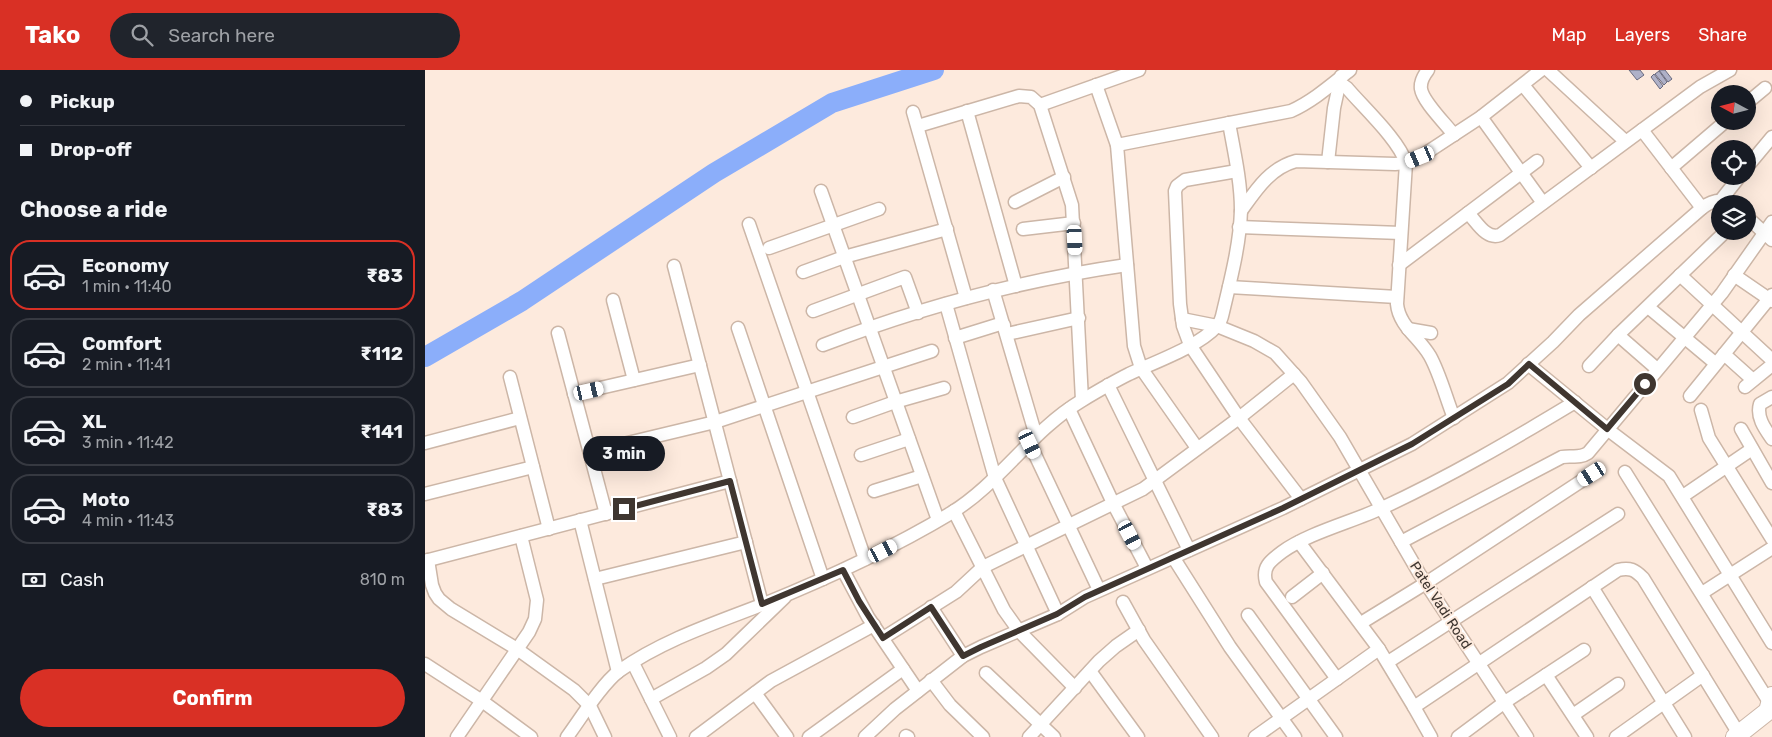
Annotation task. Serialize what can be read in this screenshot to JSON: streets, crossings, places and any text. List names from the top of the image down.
{
  "streets": {
    "street": ["Patel Vadi Road"]
  },
  "north": "left",
  "page": {
    "header": "Tako",
    "search": "Search here",
    "nav": ["Map", "Layers", "Share"],
    "banner": ["Pickup", "Drop-off"],
    "heading": "Choose a ride",
    "list": [
      {
        "name": "Economy",
        "note": "1 min · 11:40",
        "value": "₹83"
      },
      {
        "name": "Comfort",
        "note": "2 min · 11:41",
        "value": "₹112"
      },
      {
        "name": "XL",
        "note": "3 min · 11:42",
        "value": "₹141"
      },
      {
        "name": "Moto",
        "note": "4 min · 11:43",
        "value": "₹83"
      }
    ],
    "bubble": "3 min",
    "pay": ["Cash", "810 m"],
    "buttons": "Confirm"
  }
}
